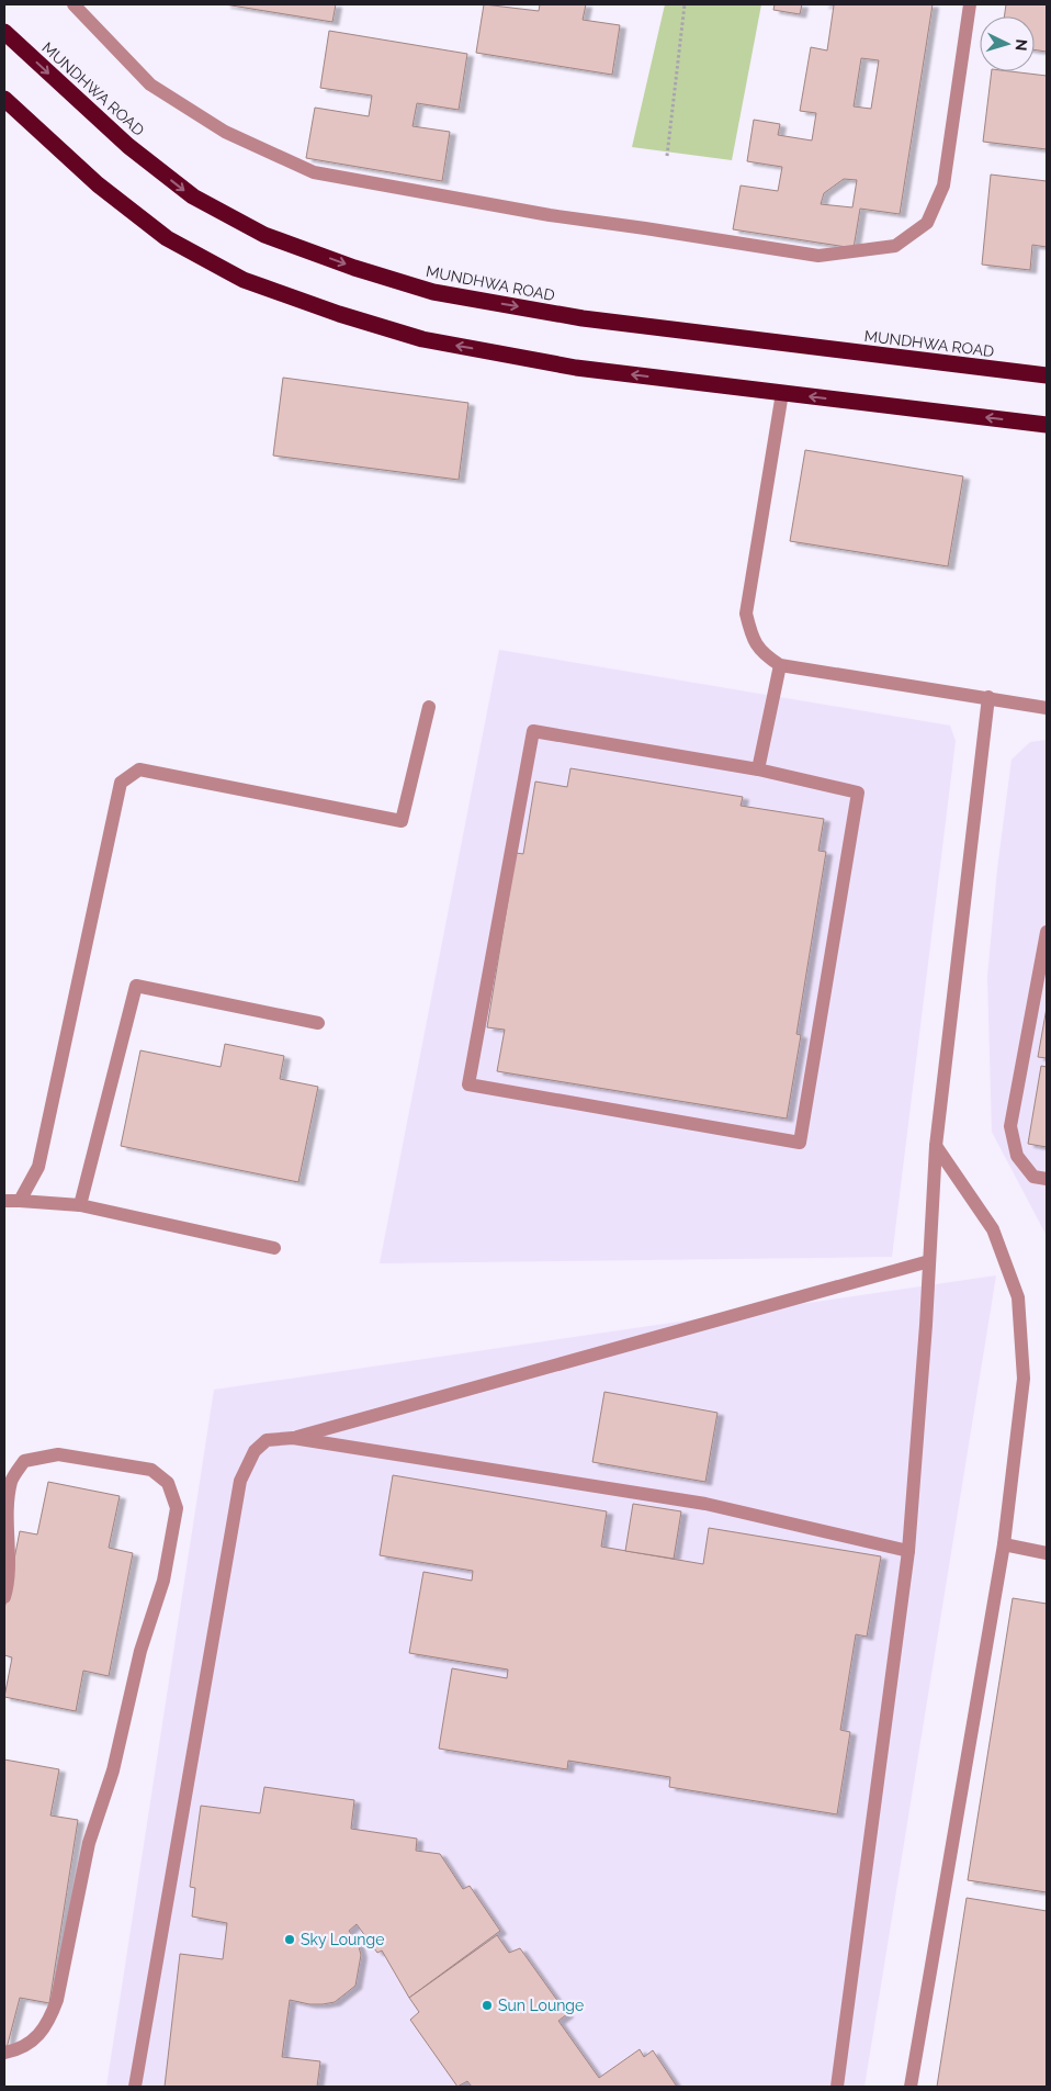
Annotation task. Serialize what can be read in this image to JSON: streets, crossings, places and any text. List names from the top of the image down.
{
  "streets": {
    "highway": ["MUNDHWA ROAD"]
  },
  "places": ["Sky Lounge", "Sun Lounge"],
  "north": "right"
}
